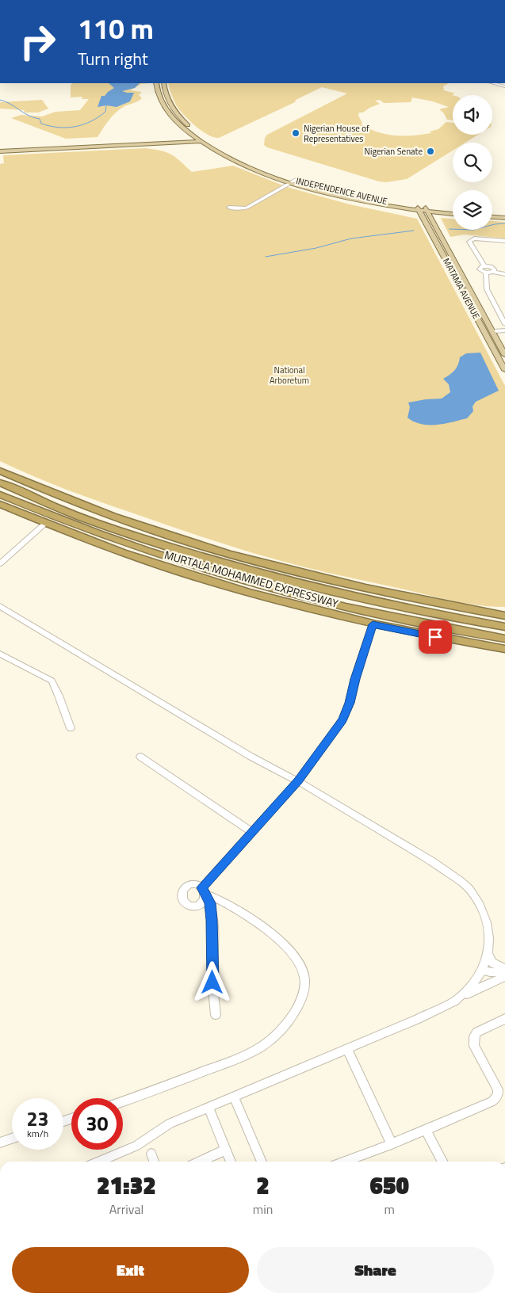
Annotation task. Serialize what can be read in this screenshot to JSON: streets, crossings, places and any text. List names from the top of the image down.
{
  "streets": {
    "highway": ["MURTALA MOHAMMED EXPRESSWAY"],
    "main road": ["INDEPENDENCE AVENUE", "MATAMA AVENUE"]
  },
  "crossings": [
    ["INDEPENDENCE AVENUE", "MATAMA AVENUE"]
  ],
  "parks": ["National Arboretum"],
  "places": ["Nigerian House of Representatives", "Nigerian Senate"],
  "page": {
    "turn": ["110 m", "Turn right"],
    "speed": "23 km/h",
    "limit": "30",
    "eta": [
      "21:32",
      "Arrival",
      "2",
      "min",
      "650",
      "m"
    ],
    "buttons": ["Exit", "Share"]
  }
}
